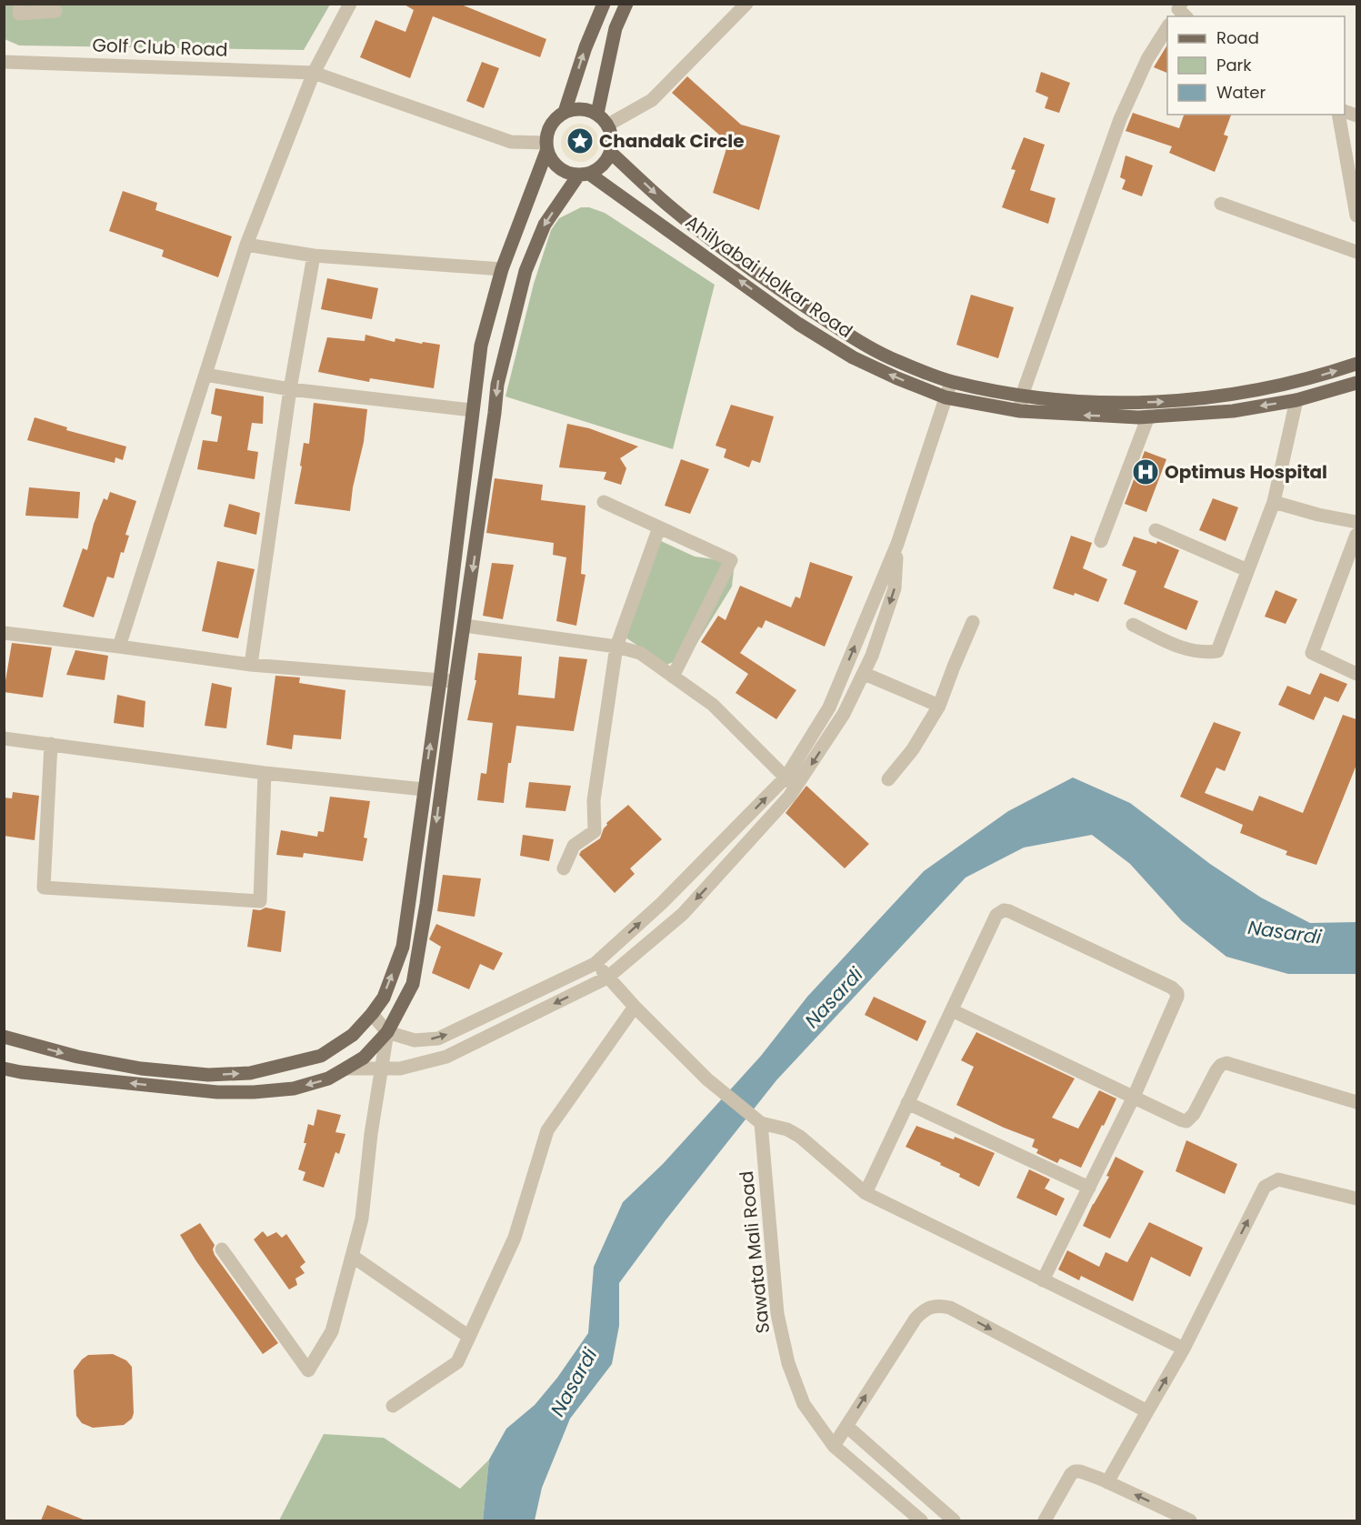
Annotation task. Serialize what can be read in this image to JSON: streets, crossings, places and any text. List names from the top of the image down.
{
  "streets": {
    "main road": ["Ahilyabai Holkar Road"],
    "street": ["Golf Club Road", "Sawata Mali Road"]
  },
  "crossings": [
    ["Golf Club Road", "Ahilyabai Holkar Road"]
  ],
  "water": ["Nasardi"],
  "places": {
    "place": ["Chandak Circle"],
    "hospital": ["Optimus Hospital"]
  },
  "legend": ["Road", "Park", "Water"]
}
